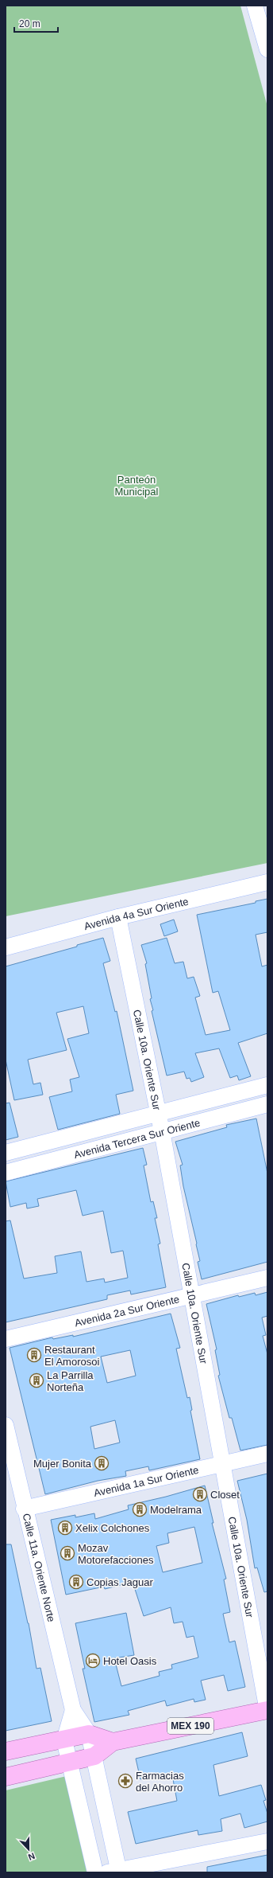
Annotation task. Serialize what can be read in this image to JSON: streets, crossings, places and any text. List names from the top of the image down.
{
  "streets": {
    "main road": ["MEX 190"],
    "street": [
      "Avenida 4a Sur Oriente",
      "Calle 10a. Oriente Sur",
      "Avenida Tercera Sur Oriente",
      "Avenida 2a Sur Oriente",
      "Avenida 1a Sur Oriente",
      "Calle 11a. Oriente Norte"
    ]
  },
  "crossings": [
    ["Avenida 4a Sur Oriente", "Calle 10a. Oriente Sur"],
    ["Calle 10a. Oriente Sur", "Avenida Tercera Sur Oriente"],
    ["Calle 10a. Oriente Sur", "Avenida 2a Sur Oriente"],
    ["Calle 10a. Oriente Sur", "Avenida 1a Sur Oriente"],
    ["Calle 10a. Oriente Sur", "MEX 190"],
    ["Avenida 1a Sur Oriente", "Calle 11a. Oriente Norte"]
  ],
  "parks": ["Panteón Municipal"],
  "places": {
    "building": [
      "Restaurant El Amorosoi",
      "La Parrilla Norteña",
      "Mujer Bonita",
      "Closet",
      "Modelrama",
      "Xelix Colchones",
      "Mozav Motorefacciones",
      "Copias Jaguar"
    ],
    "hotel": ["Hotel Oasis"],
    "pharmacy": ["Farmacias del Ahorro"]
  },
  "scale_bar": "20 m",
  "north": "bottom"
}
